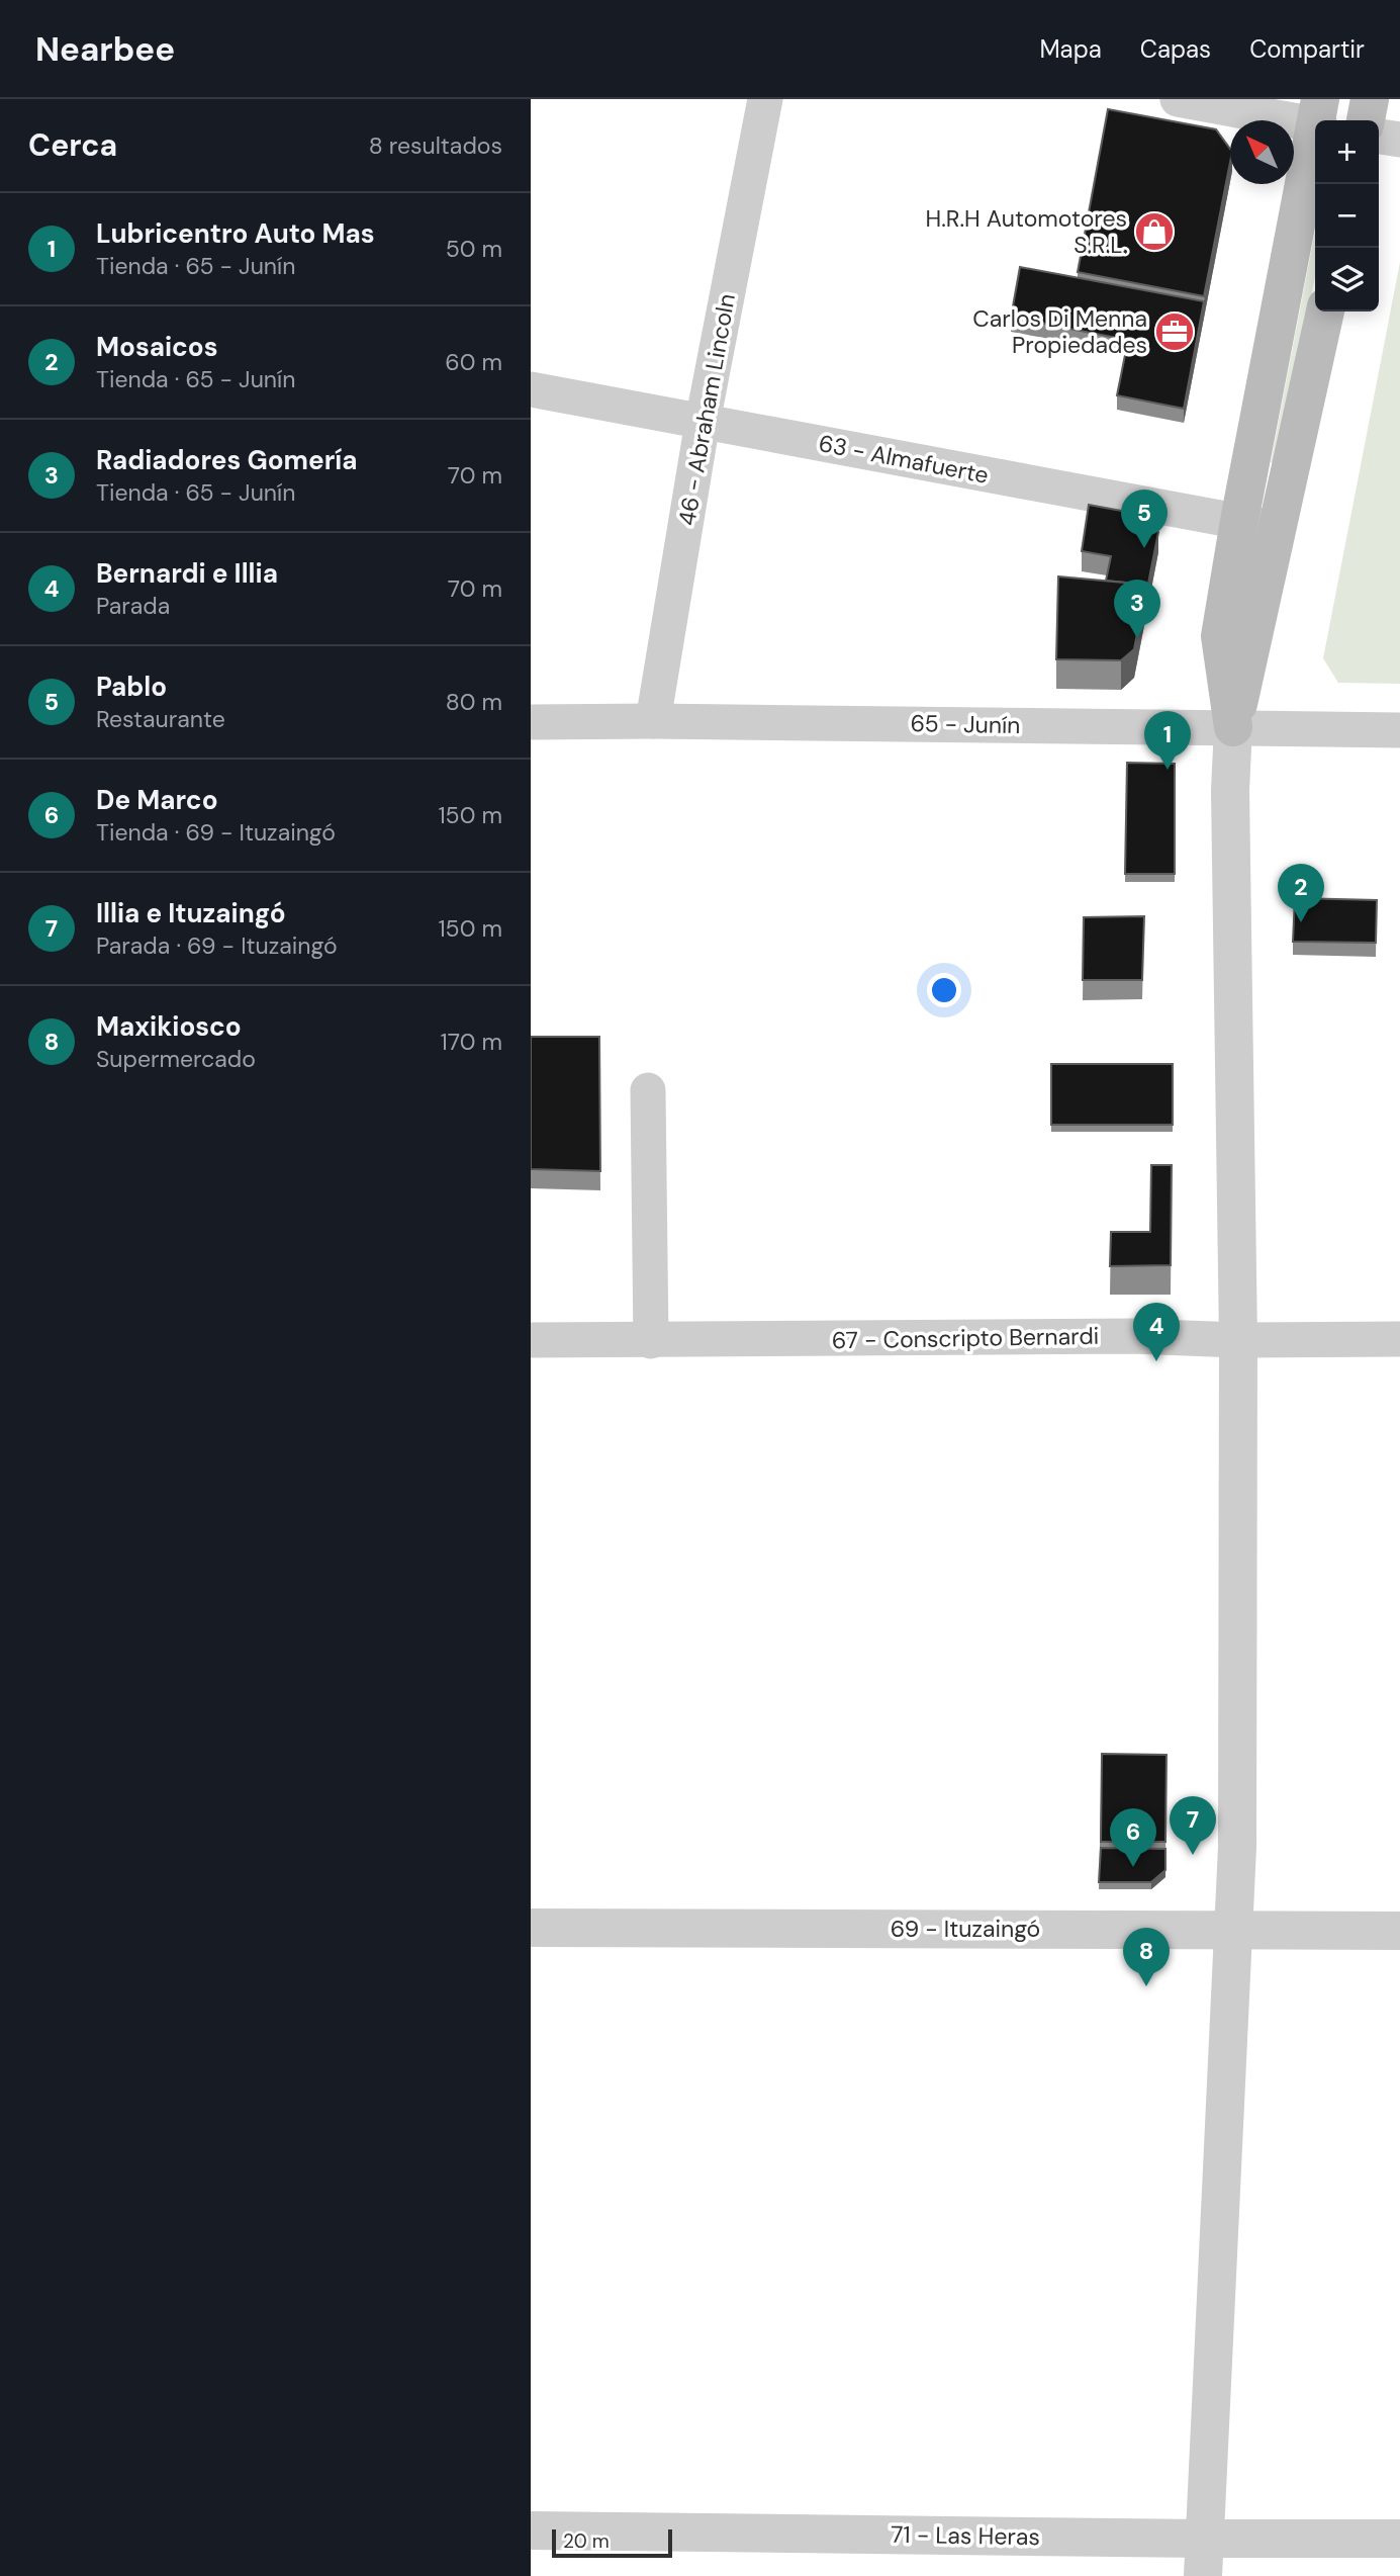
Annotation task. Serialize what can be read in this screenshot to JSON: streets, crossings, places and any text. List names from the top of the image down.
{
  "streets": {
    "street": [
      "46 - Abraham Lincoln",
      "63 - Almafuerte",
      "65 - Junín",
      "67 - Conscripto Bernardi",
      "69 - Ituzaingó",
      "71 - Las Heras"
    ]
  },
  "crossings": [
    ["46 - Abraham Lincoln", "63 - Almafuerte"],
    ["46 - Abraham Lincoln", "65 - Junín"]
  ],
  "places": {
    "shop": ["H.R.H Automotores S.R.L."],
    "office": ["Carlos Di Menna Propiedades"]
  },
  "scale_bar": "20 m",
  "north": "top left",
  "page": {
    "header": "Nearbee",
    "nav": ["Mapa", "Capas", "Compartir"],
    "heading": ["Cerca", "8 resultados"],
    "map_buttons": ["+", "−"],
    "list": [
      {
        "mark": "1",
        "name": "Lubricentro Auto Mas",
        "note": "Tienda · 65 - Junín",
        "value": "50 m"
      },
      {
        "mark": "2",
        "name": "Mosaicos",
        "note": "Tienda · 65 - Junín",
        "value": "60 m"
      },
      {
        "mark": "3",
        "name": "Radiadores Gomería",
        "note": "Tienda · 65 - Junín",
        "value": "70 m"
      },
      {
        "mark": "4",
        "name": "Bernardi e Illia",
        "note": "Parada",
        "value": "70 m"
      },
      {
        "mark": "5",
        "name": "Pablo",
        "note": "Restaurante",
        "value": "80 m"
      },
      {
        "mark": "6",
        "name": "De Marco",
        "note": "Tienda · 69 - Ituzaingó",
        "value": "150 m"
      },
      {
        "mark": "7",
        "name": "Illia e Ituzaingó",
        "note": "Parada · 69 - Ituzaingó",
        "value": "150 m"
      },
      {
        "mark": "8",
        "name": "Maxikiosco",
        "note": "Supermercado",
        "value": "170 m"
      }
    ],
    "pins": [
      "5",
      "3",
      "1",
      "2",
      "4",
      "7",
      "6",
      "8"
    ],
    "scale": "20 m"
  }
}
